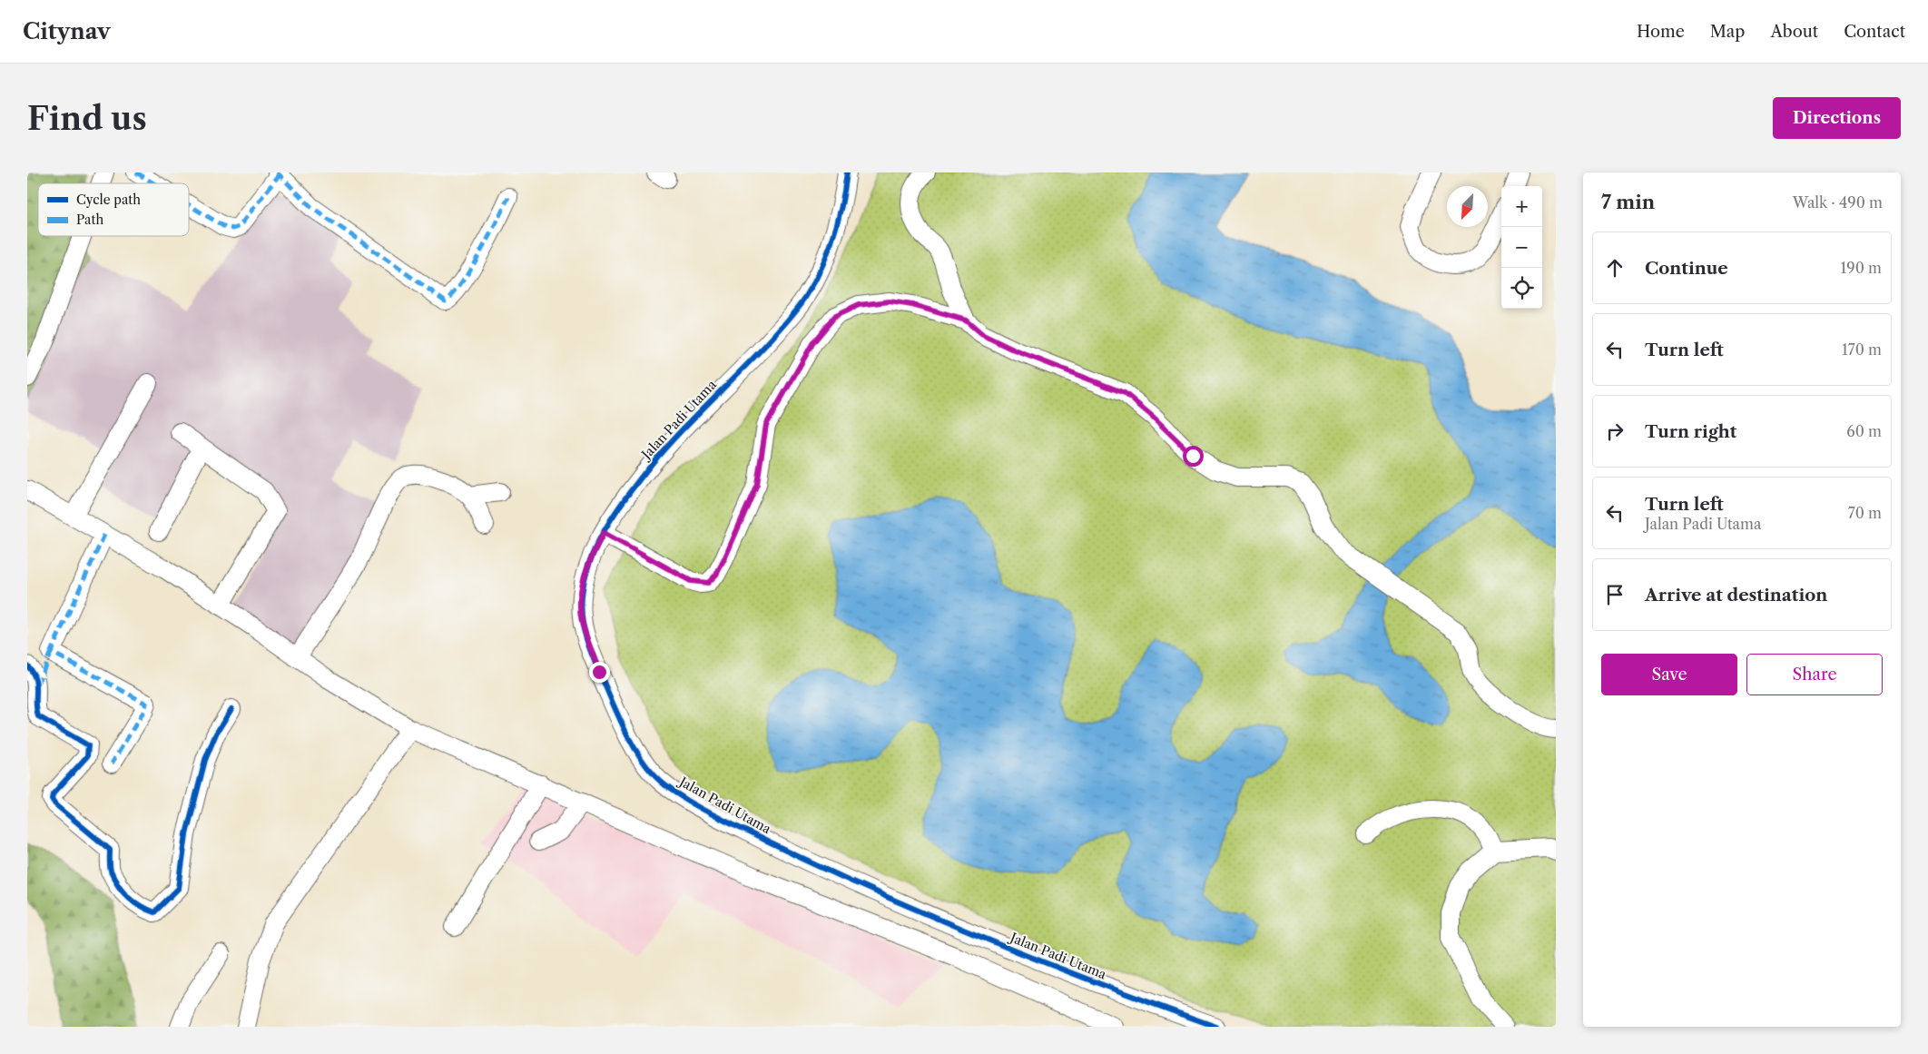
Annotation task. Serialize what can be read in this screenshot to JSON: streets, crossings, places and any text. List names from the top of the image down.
{
  "streets": {
    "street": ["Jalan Padi Utama"]
  },
  "legend": ["Cycle path", "Path"],
  "north": "bottom left",
  "page": {
    "header": "Citynav",
    "nav": [
      "Home",
      "Map",
      "About",
      "Contact"
    ],
    "buttons": [
      "Directions",
      ["Save", "Share"]
    ],
    "title": "Find us",
    "heading": ["7 min", "Walk · 490 m"],
    "map_buttons": ["+", "−"],
    "list": [
      ["Continue", "190 m"],
      ["Turn left", "170 m"],
      ["Turn right", "60 m"],
      ["Turn left", "Jalan Padi Utama", "70 m"],
      "Arrive at destination"
    ]
  }
}
